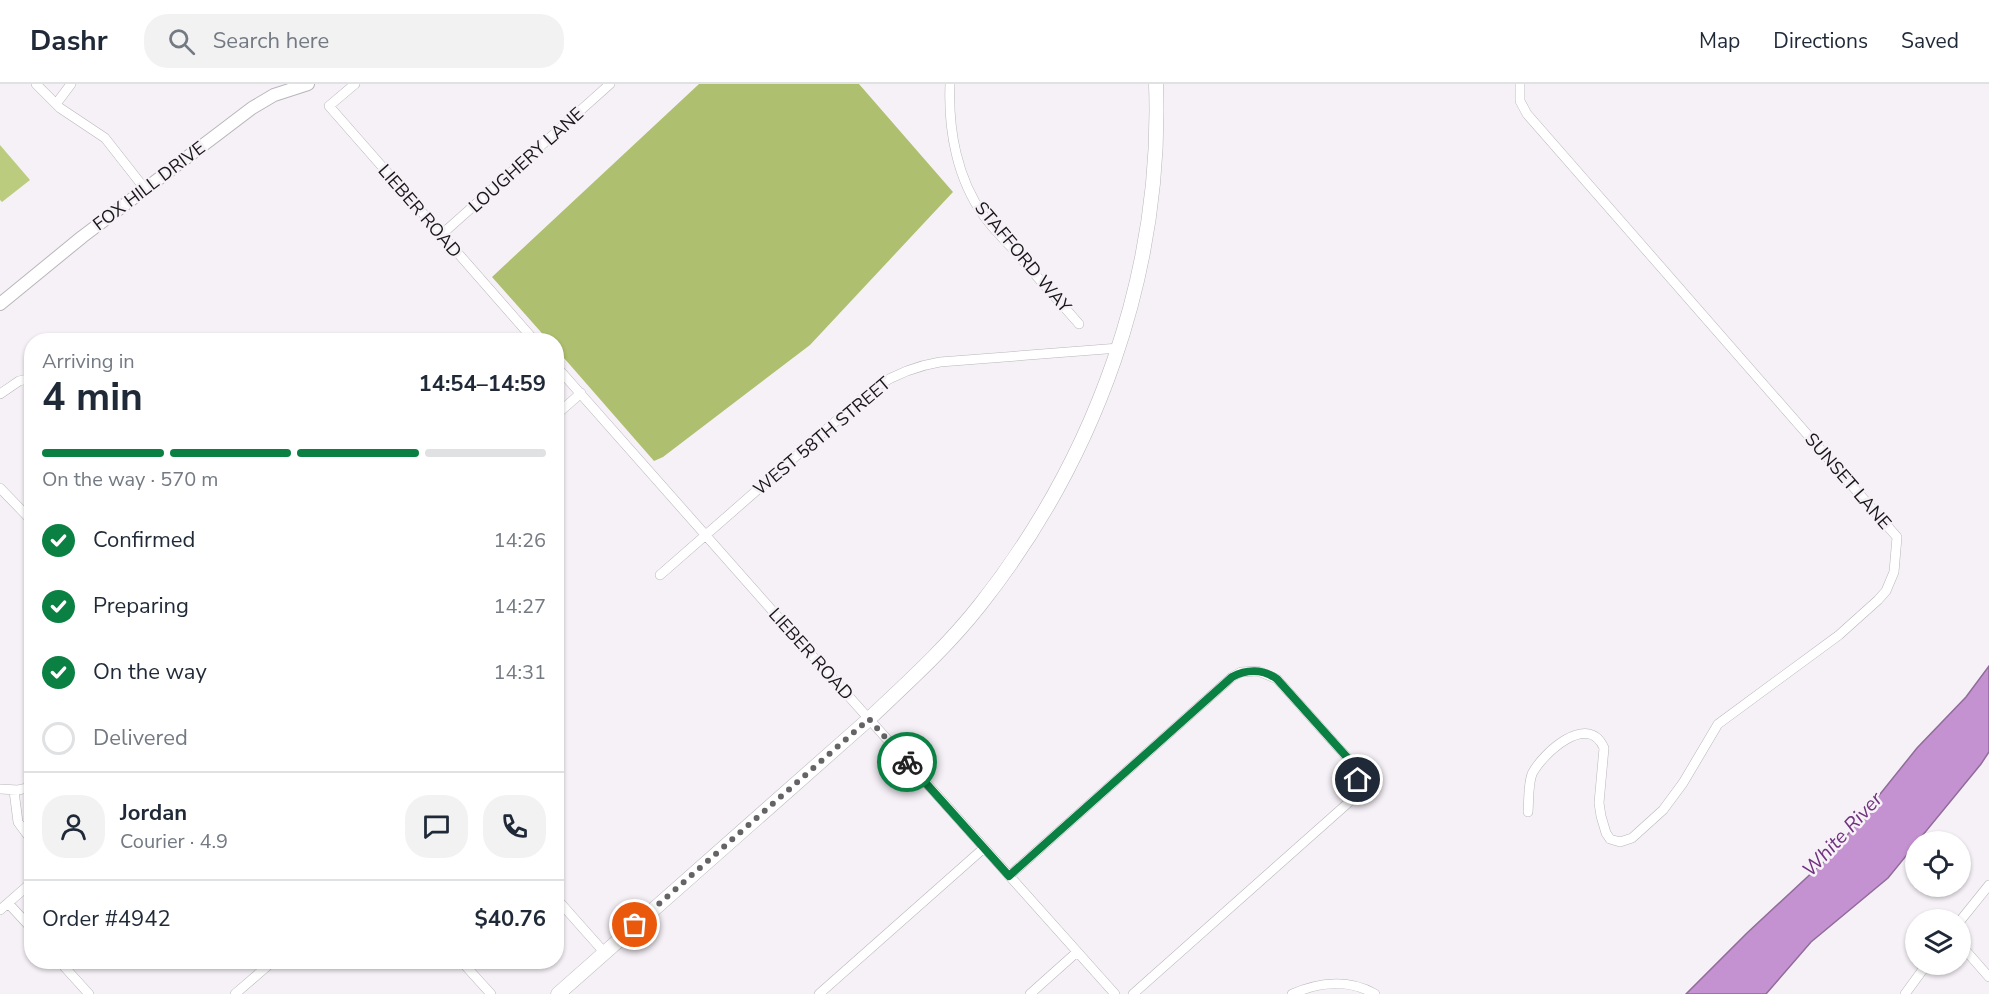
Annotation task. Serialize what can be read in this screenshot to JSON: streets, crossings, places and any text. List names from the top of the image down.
{
  "streets": {
    "street": [
      "LOUGHERY LANE",
      "FOX HILL DRIVE",
      "LIEBER ROAD",
      "STAFFORD WAY",
      "WEST 58TH STREET",
      "SUNSET LANE"
    ]
  },
  "crossings": [
    ["LOUGHERY LANE", "LIEBER ROAD"],
    ["LIEBER ROAD", "WEST 58TH STREET"]
  ],
  "water": ["White River"],
  "page": {
    "header": "Dashr",
    "search": "Search here",
    "nav": ["Map", "Directions", "Saved"],
    "heading": ["4 min", "Arriving in", "14:54–14:59"],
    "panel": [
      "Jordan",
      "Courier · 4.9",
      "Order #4942",
      "$40.76"
    ],
    "bar": "On the way · 570 m",
    "list": [
      ["Confirmed", "14:26"],
      ["Preparing", "14:27"],
      ["On the way", "14:31"],
      "Delivered"
    ]
  }
}
